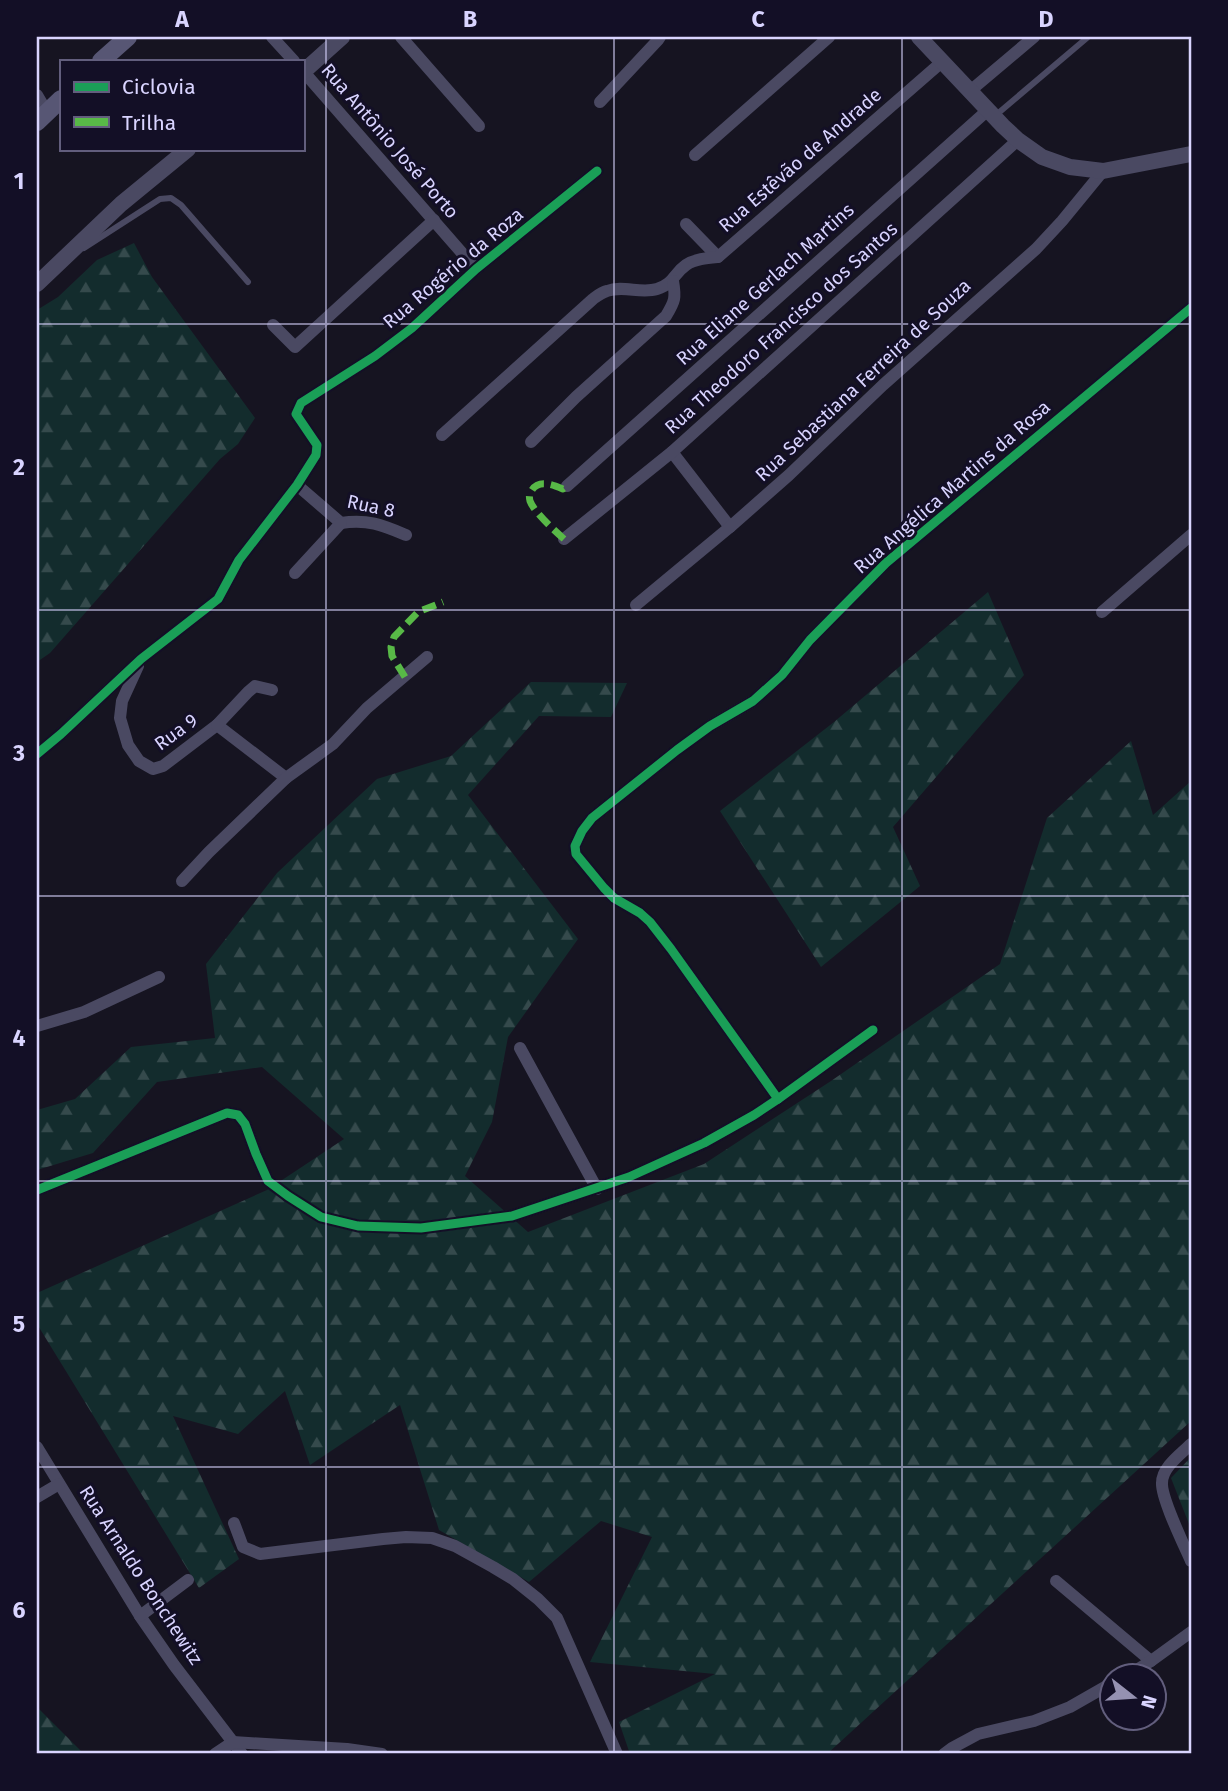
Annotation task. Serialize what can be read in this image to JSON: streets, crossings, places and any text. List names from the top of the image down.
{
  "streets": {
    "street": [
      "Rua Antônio José Porto",
      "Rua Estêvão de Andrade",
      "Rua Rogério da Roza",
      "Rua Eliane Gerlach Martins",
      "Rua Theodoro Francisco dos Santos",
      "Rua Sebastiana Ferreira de Souza",
      "Rua Angélica Martins da Rosa",
      "Rua 8",
      "Rua 9",
      "Rua Arnaldo Bonchewitz"
    ]
  },
  "crossings": [
    ["Rua Antônio José Porto", "Rua Rogério da Roza"],
    ["Rua Rogério da Roza", "Rua 8"]
  ],
  "legend": ["Ciclovia", "Trilha"],
  "north": "right",
  "grid": {
    "columns": [
      "A",
      "B",
      "C",
      "D"
    ],
    "rows": [
      "1",
      "2",
      "3",
      "4",
      "5",
      "6"
    ]
  }
}
